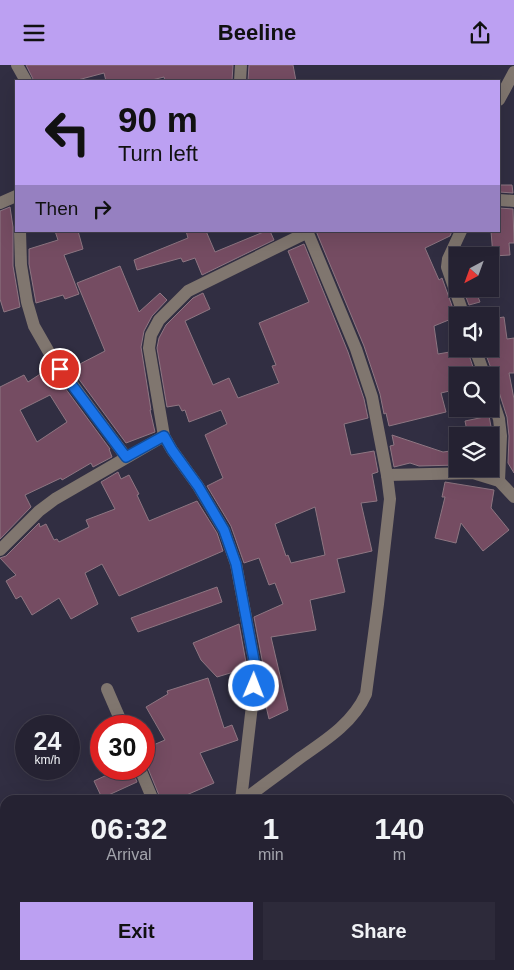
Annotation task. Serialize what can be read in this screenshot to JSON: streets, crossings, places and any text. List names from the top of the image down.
{
  "north": "bottom left",
  "page": {
    "header": "Beeline",
    "turn": ["90 m", "Turn left"],
    "then": "Then",
    "speed": "24 km/h",
    "limit": "30",
    "eta": [
      "06:32",
      "Arrival",
      "1",
      "min",
      "140",
      "m"
    ],
    "buttons": ["Exit", "Share"]
  }
}
